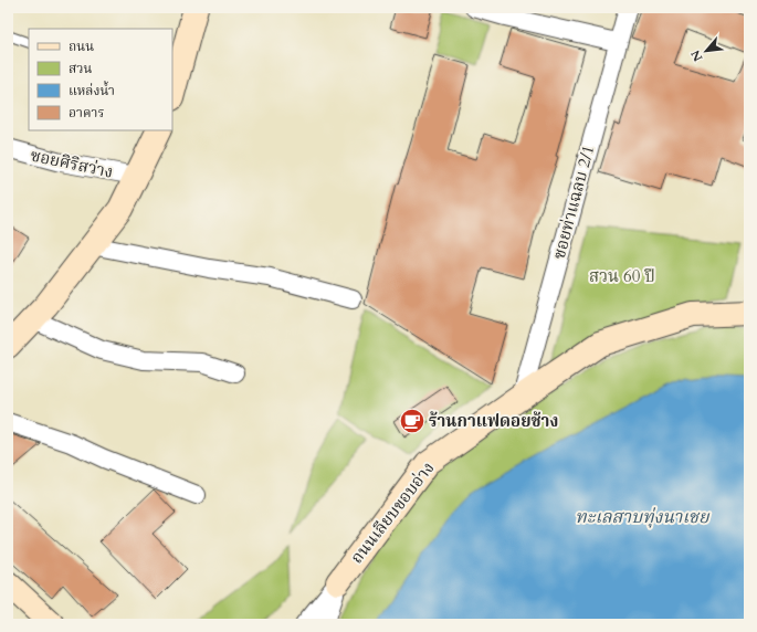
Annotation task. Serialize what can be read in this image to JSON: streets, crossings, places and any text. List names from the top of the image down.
{
  "streets": {
    "street": ["ซอยศิริสว่าง", "ซอยท่าแฉลบ 2/1", "ถนนเลียบขอบอ่าง"]
  },
  "crossings": [
    ["ซอยท่าแฉลบ 2/1", "ถนนเลียบขอบอ่าง"]
  ],
  "water": ["ทะเลสาบทุ่งนาเชย"],
  "parks": ["สวน 60 ปี"],
  "places": {
    "cafe": ["ร้านกาแฟดอยช้าง"]
  },
  "legend": [
    "ถนน",
    "สวน",
    "แหล่งน้ำ",
    "อาคาร"
  ],
  "north": "bottom left"
}
